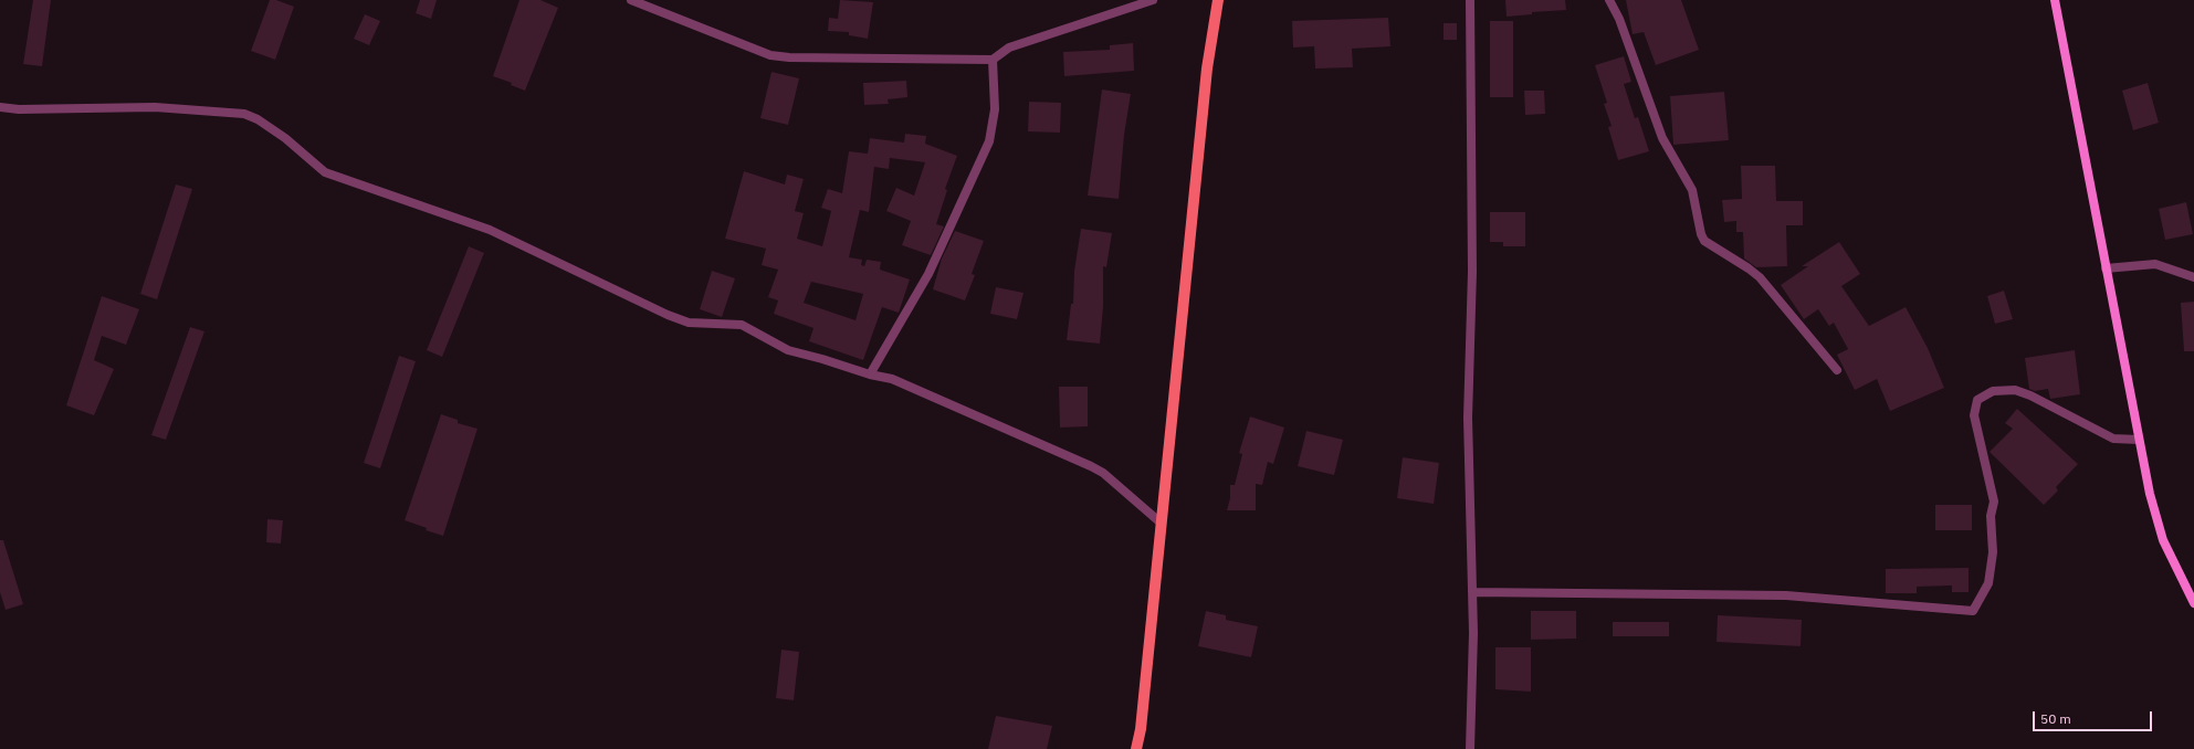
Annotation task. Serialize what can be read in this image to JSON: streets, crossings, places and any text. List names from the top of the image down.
{
  "scale_bar": "50 m"
}
